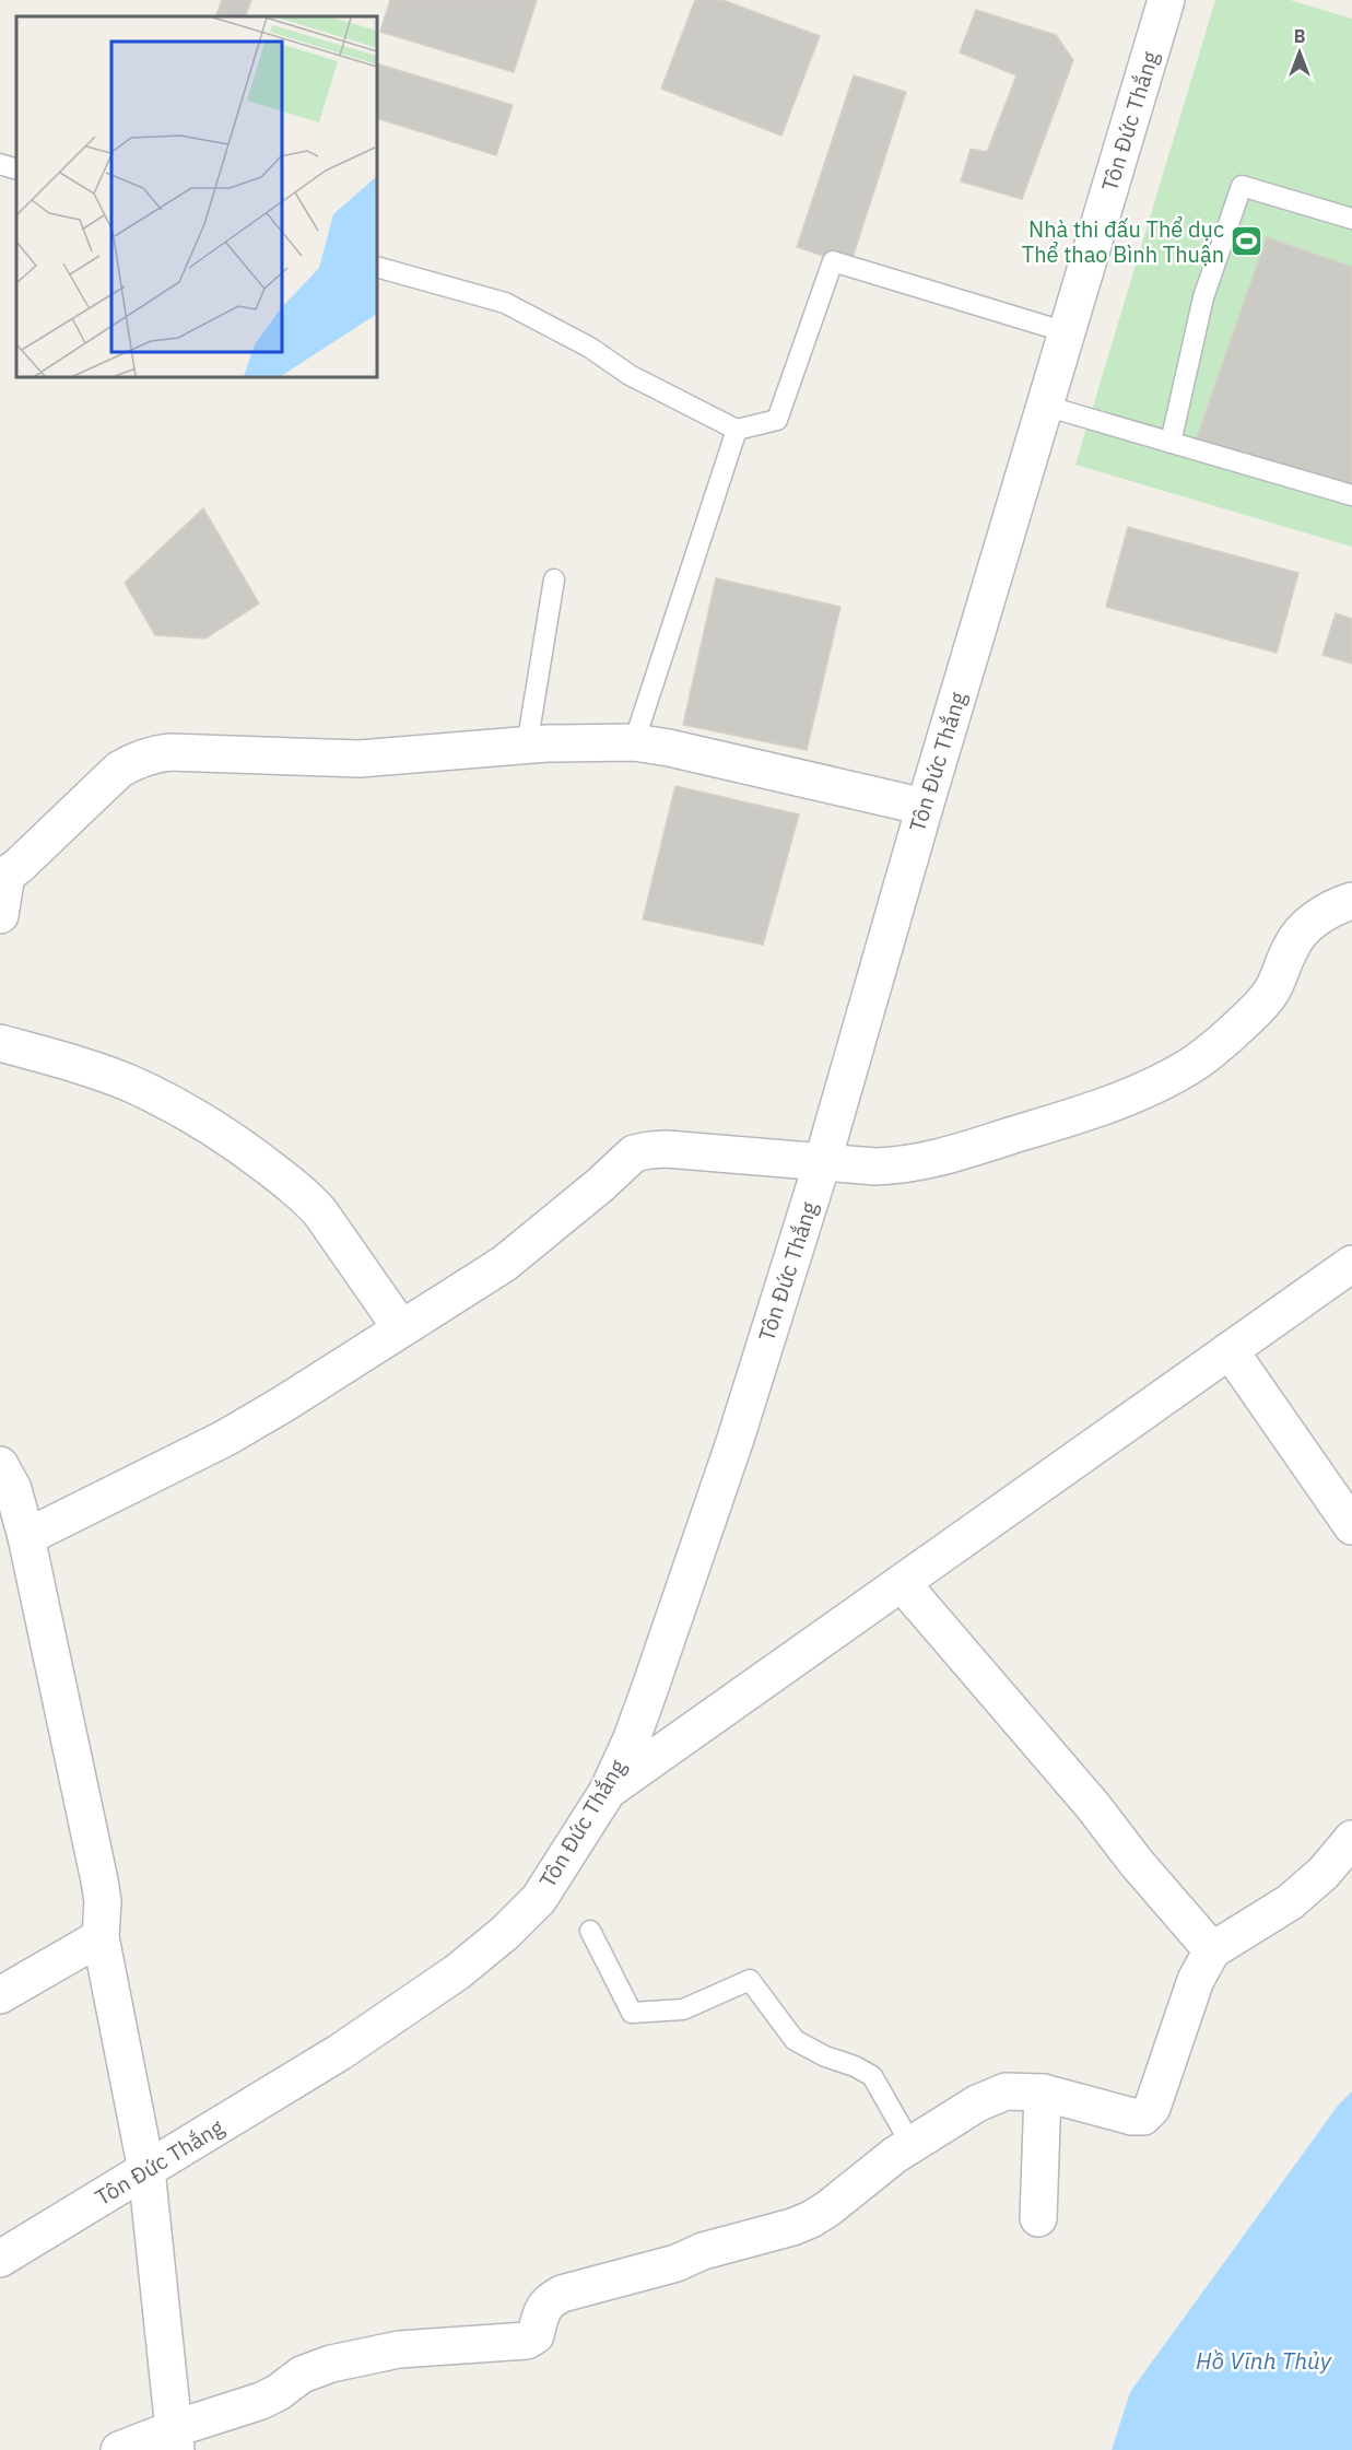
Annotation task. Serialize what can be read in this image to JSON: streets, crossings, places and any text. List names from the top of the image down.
{
  "streets": {
    "street": ["Tôn Đức Thắng"]
  },
  "water": ["Hồ Vĩnh Thủy"],
  "places": {
    "sports": ["Nhà thi đấu Thể dục Thể thao Bình Thuận"]
  },
  "north": "top"
}
